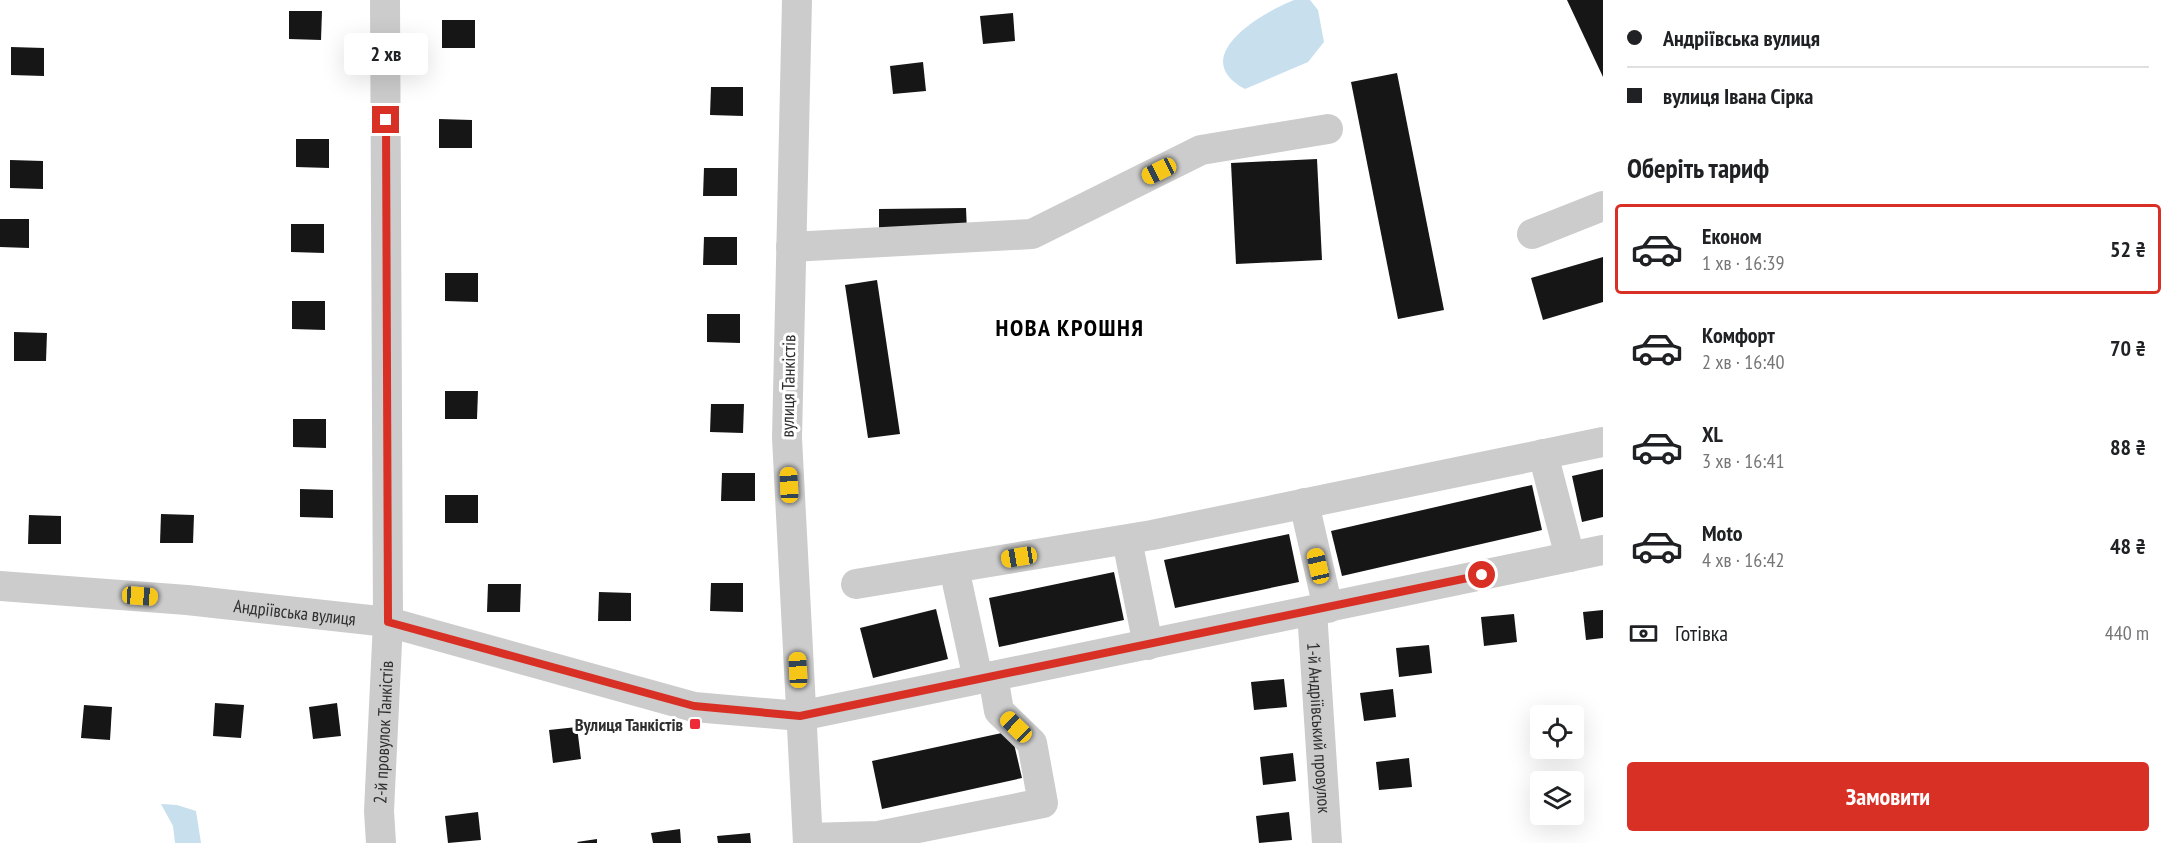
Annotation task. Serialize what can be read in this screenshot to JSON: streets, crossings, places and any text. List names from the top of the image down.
{
  "streets": {
    "street": [
      "вулиця Танкістів",
      "Андріївська вулиця",
      "1-й Андріївський провулок",
      "2-й провулок Танкістів"
    ]
  },
  "crossings": [
    ["вулиця Танкістів", "Андріївська вулиця"],
    ["Андріївська вулиця", "1-й Андріївський провулок"],
    ["Андріївська вулиця", "2-й провулок Танкістів"]
  ],
  "districts": ["НОВА КРОШНЯ"],
  "places": {
    "transit": ["Вулиця Танкістів"]
  },
  "page": {
    "banner": ["Андріївська вулиця", "вулиця Івана Сірка"],
    "bubble": "2 хв",
    "heading": "Оберіть тариф",
    "list": [
      {
        "name": "Економ",
        "note": "1 хв · 16:39",
        "value": "52 ₴"
      },
      {
        "name": "Комфорт",
        "note": "2 хв · 16:40",
        "value": "70 ₴"
      },
      {
        "name": "XL",
        "note": "3 хв · 16:41",
        "value": "88 ₴"
      },
      {
        "name": "Moto",
        "note": "4 хв · 16:42",
        "value": "48 ₴"
      }
    ],
    "pay": ["Готівка", "440 m"],
    "buttons": "Замовити"
  }
}
